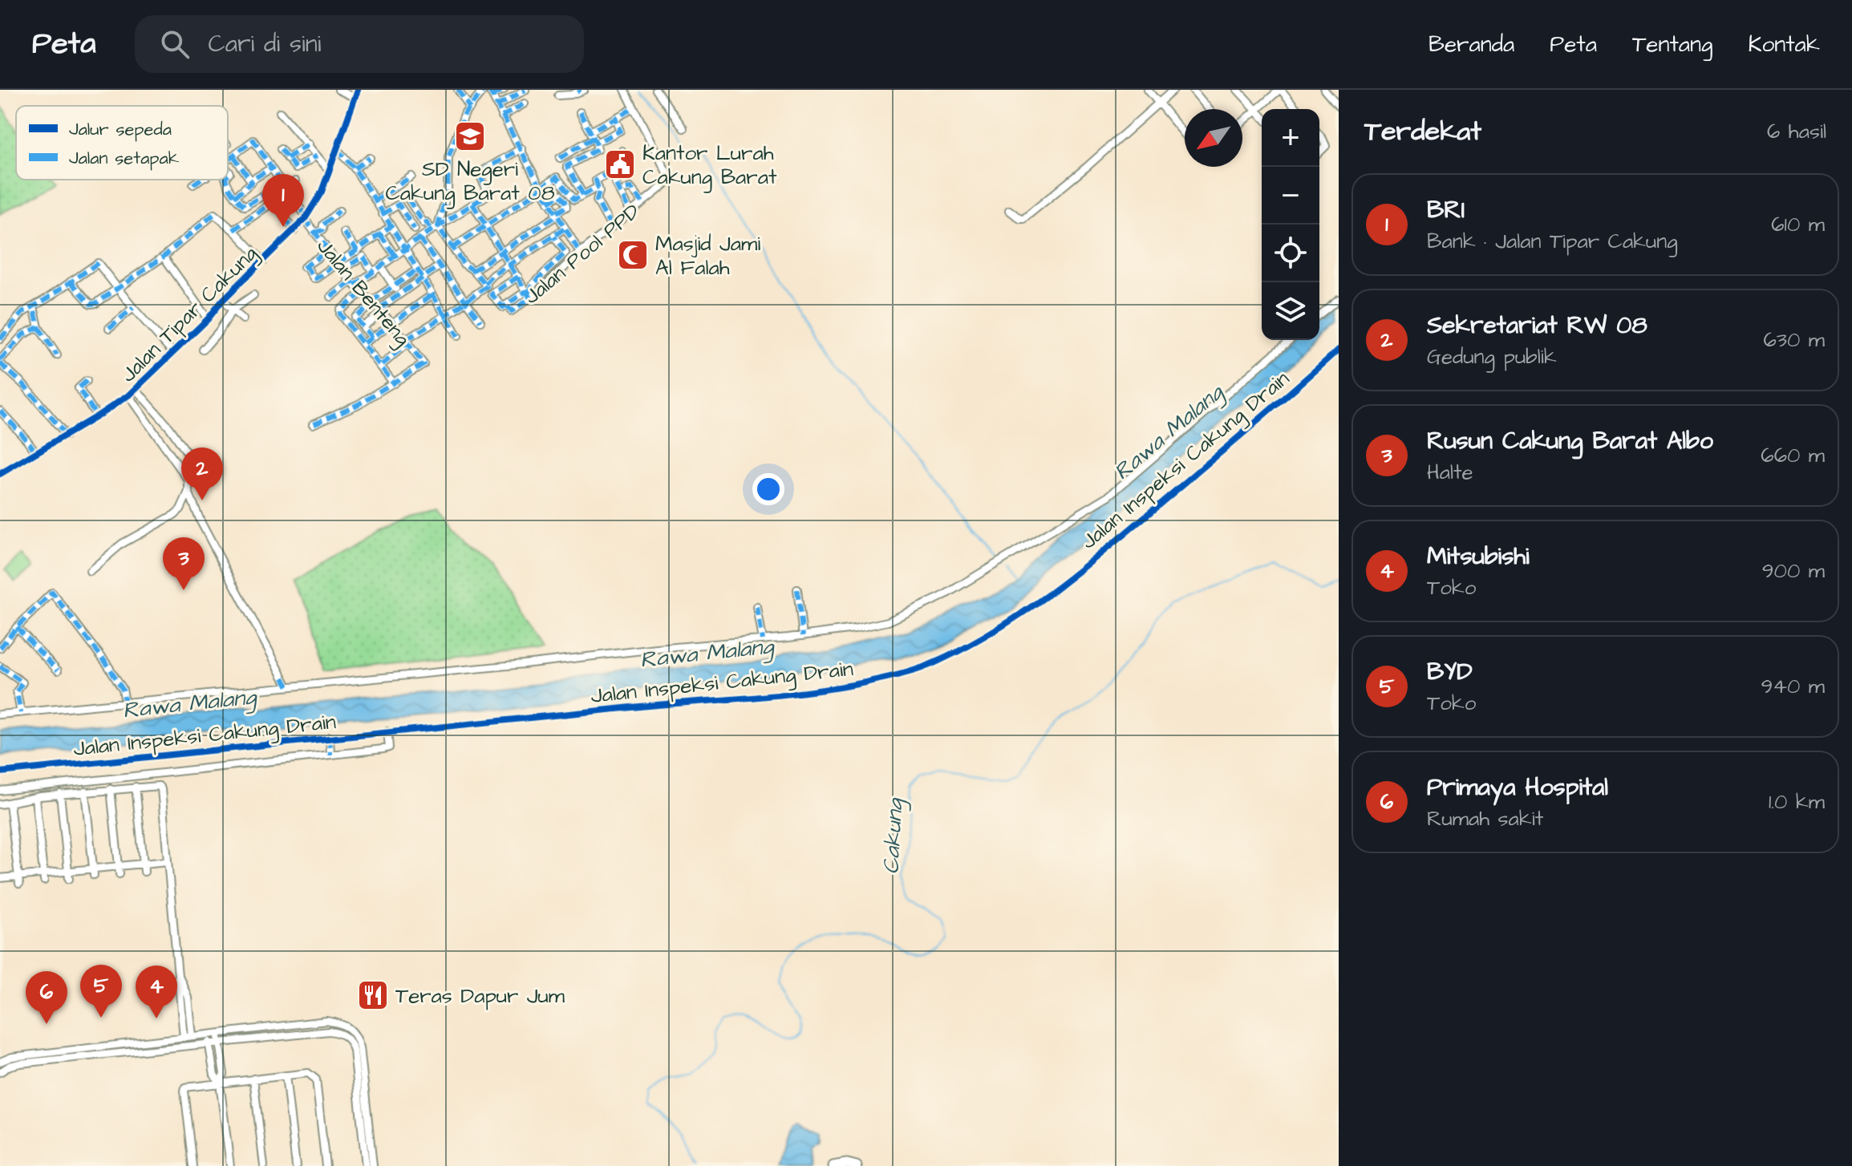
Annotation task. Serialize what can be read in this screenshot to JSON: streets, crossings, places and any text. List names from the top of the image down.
{
  "streets": {
    "street": [
      "Jalan Pool PPD",
      "Jalan Benteng",
      "Jalan Tipar Cakung",
      "Jalan Inspeksi Cakung Drain"
    ]
  },
  "crossings": [
    ["Jalan Benteng", "Jalan Tipar Cakung"]
  ],
  "water": ["Rawa Malang", "Cakung"],
  "places": {
    "school or university": ["SD Negeri Cakung Barat 08"],
    "public building": ["Kantor Lurah Cakung Barat"],
    "mosque": ["Masjid Jami Al Falah"],
    "restaurant": ["Teras Dapur Jum"]
  },
  "legend": ["Jalur sepeda", "Jalan setapak"],
  "north": "bottom left",
  "page": {
    "header": "Peta",
    "search": "Cari di sini",
    "nav": [
      "Beranda",
      "Peta",
      "Tentang",
      "Kontak"
    ],
    "heading": ["Terdekat", "6 hasil"],
    "map_buttons": ["+", "−"],
    "list": [
      {
        "mark": "1",
        "name": "BRI",
        "note": "Bank · Jalan Tipar Cakung",
        "value": "610 m"
      },
      {
        "mark": "2",
        "name": "Sekretariat RW 08",
        "note": "Gedung publik",
        "value": "630 m"
      },
      {
        "mark": "3",
        "name": "Rusun Cakung Barat Albo",
        "note": "Halte",
        "value": "660 m"
      },
      {
        "mark": "4",
        "name": "Mitsubishi",
        "note": "Toko",
        "value": "900 m"
      },
      {
        "mark": "5",
        "name": "BYD",
        "note": "Toko",
        "value": "940 m"
      },
      {
        "mark": "6",
        "name": "Primaya Hospital",
        "note": "Rumah sakit",
        "value": "1.0 km"
      }
    ],
    "pins": [
      "1",
      "2",
      "3",
      "5",
      "4",
      "6"
    ]
  }
}
